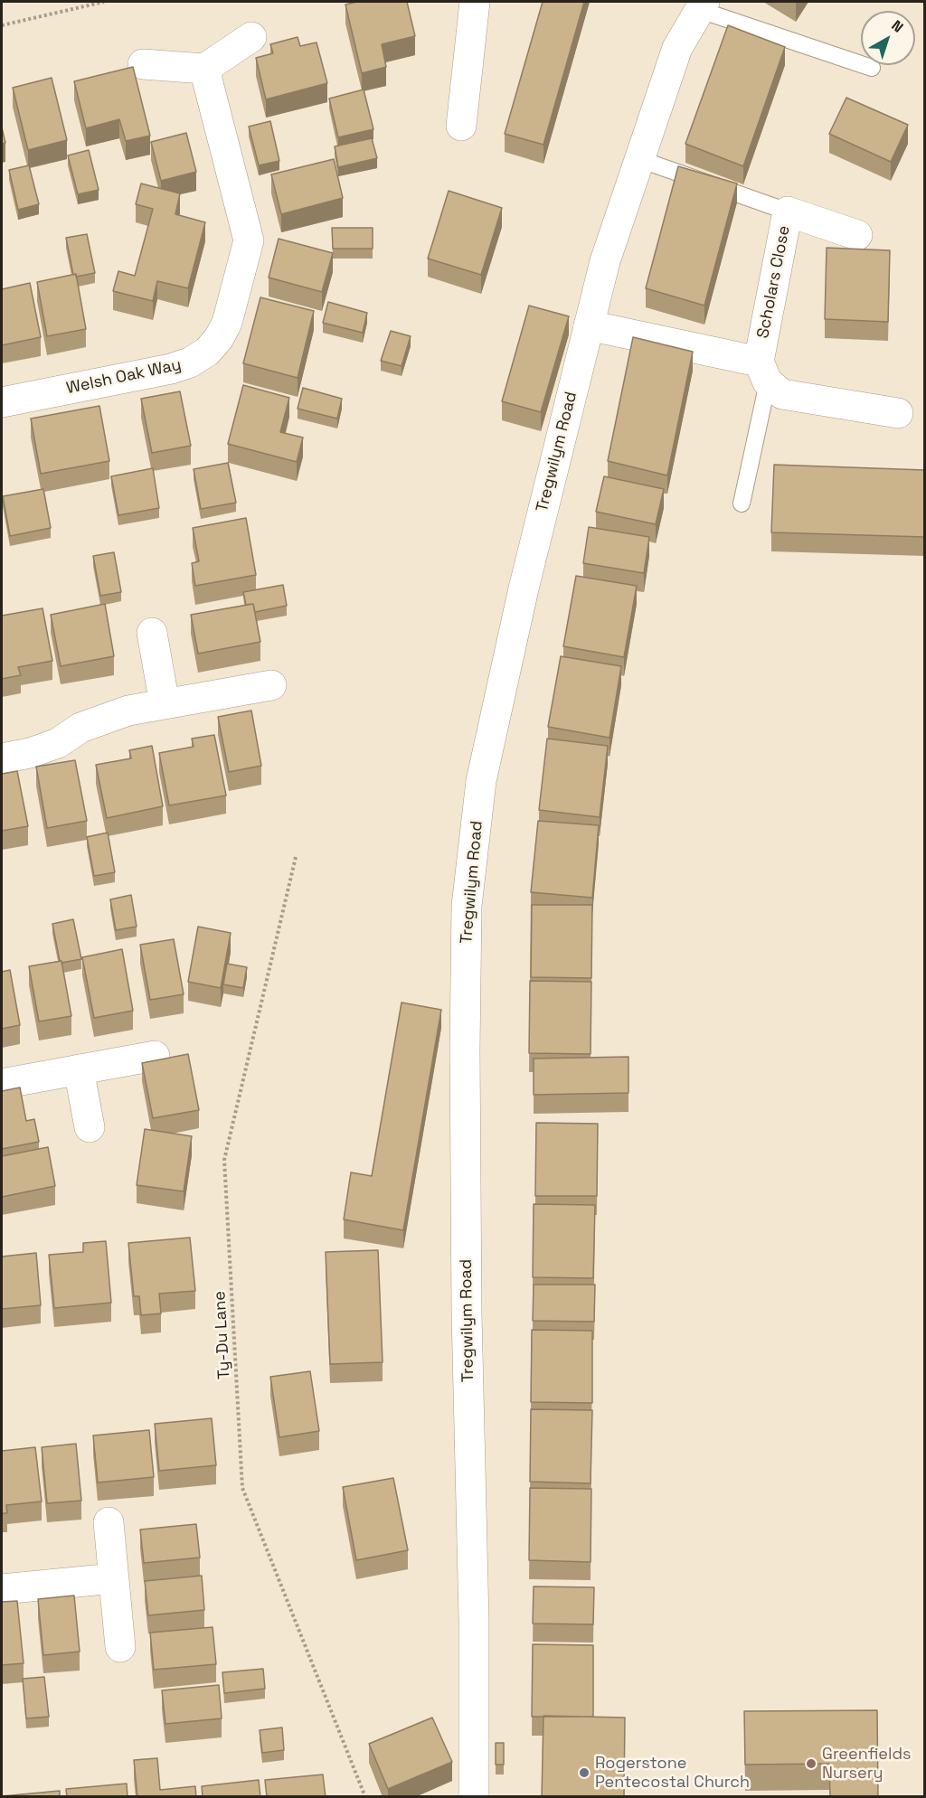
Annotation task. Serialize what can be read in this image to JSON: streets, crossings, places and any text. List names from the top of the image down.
{
  "streets": {
    "street": ["Scholars Close", "Welsh Oak Way", "Tregwilym Road"],
    "path": ["Ty-Du Lane"]
  },
  "crossings": [
    ["Scholars Close", "Tregwilym Road"]
  ],
  "places": ["Greenfields Nursery", "Rogerstone Pentecostal Church"],
  "north": "top right"
}
